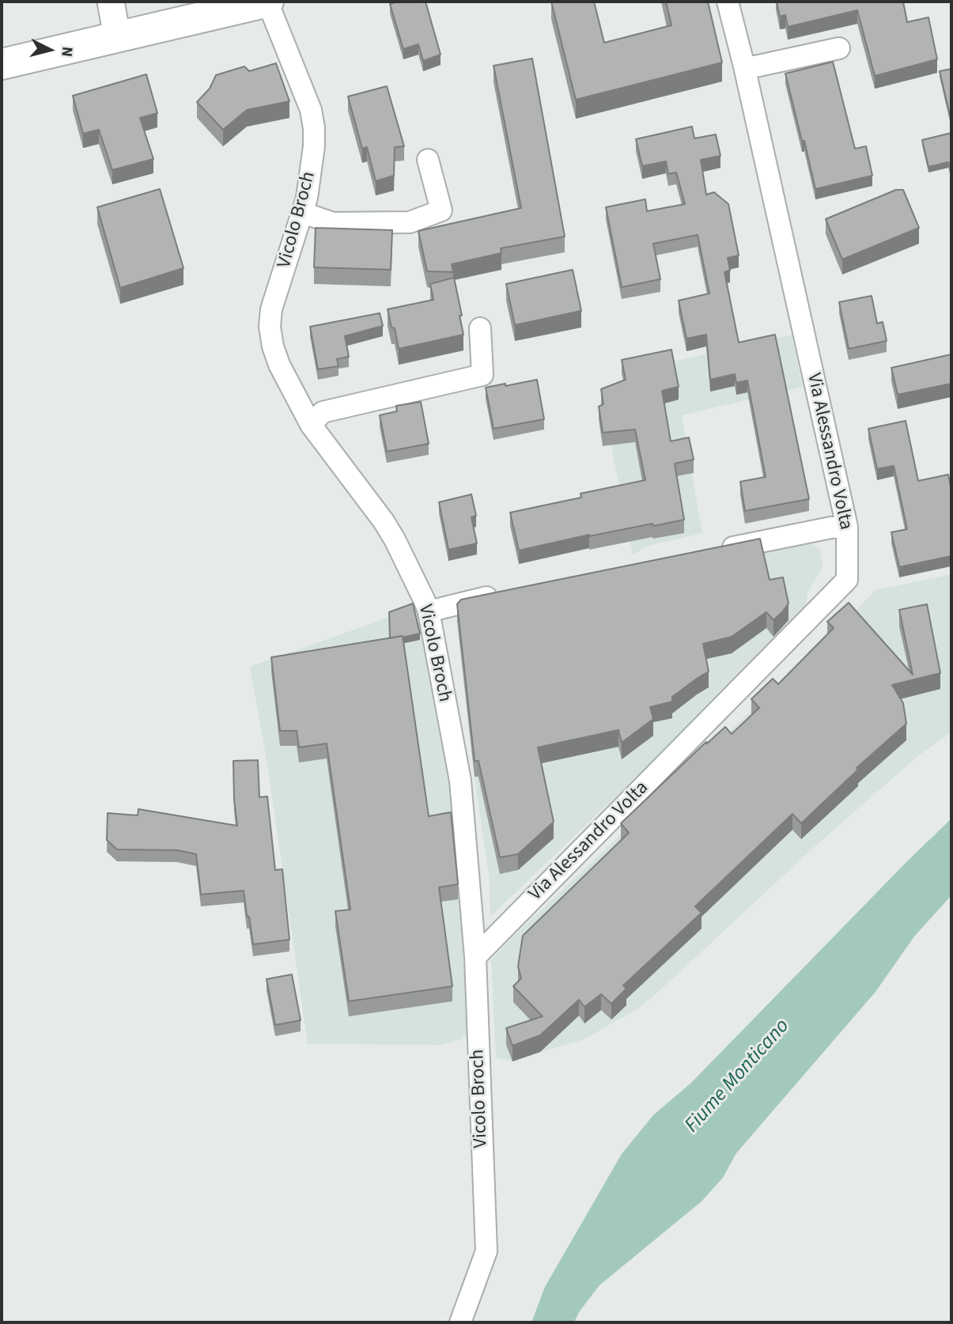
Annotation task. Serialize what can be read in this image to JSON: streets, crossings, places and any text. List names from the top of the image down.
{
  "streets": {
    "street": ["Vicolo Broch", "Via Alessandro Volta"]
  },
  "crossings": [
    ["Vicolo Broch", "Via Alessandro Volta"]
  ],
  "water": ["Fiume Monticano"],
  "north": "right"
}
